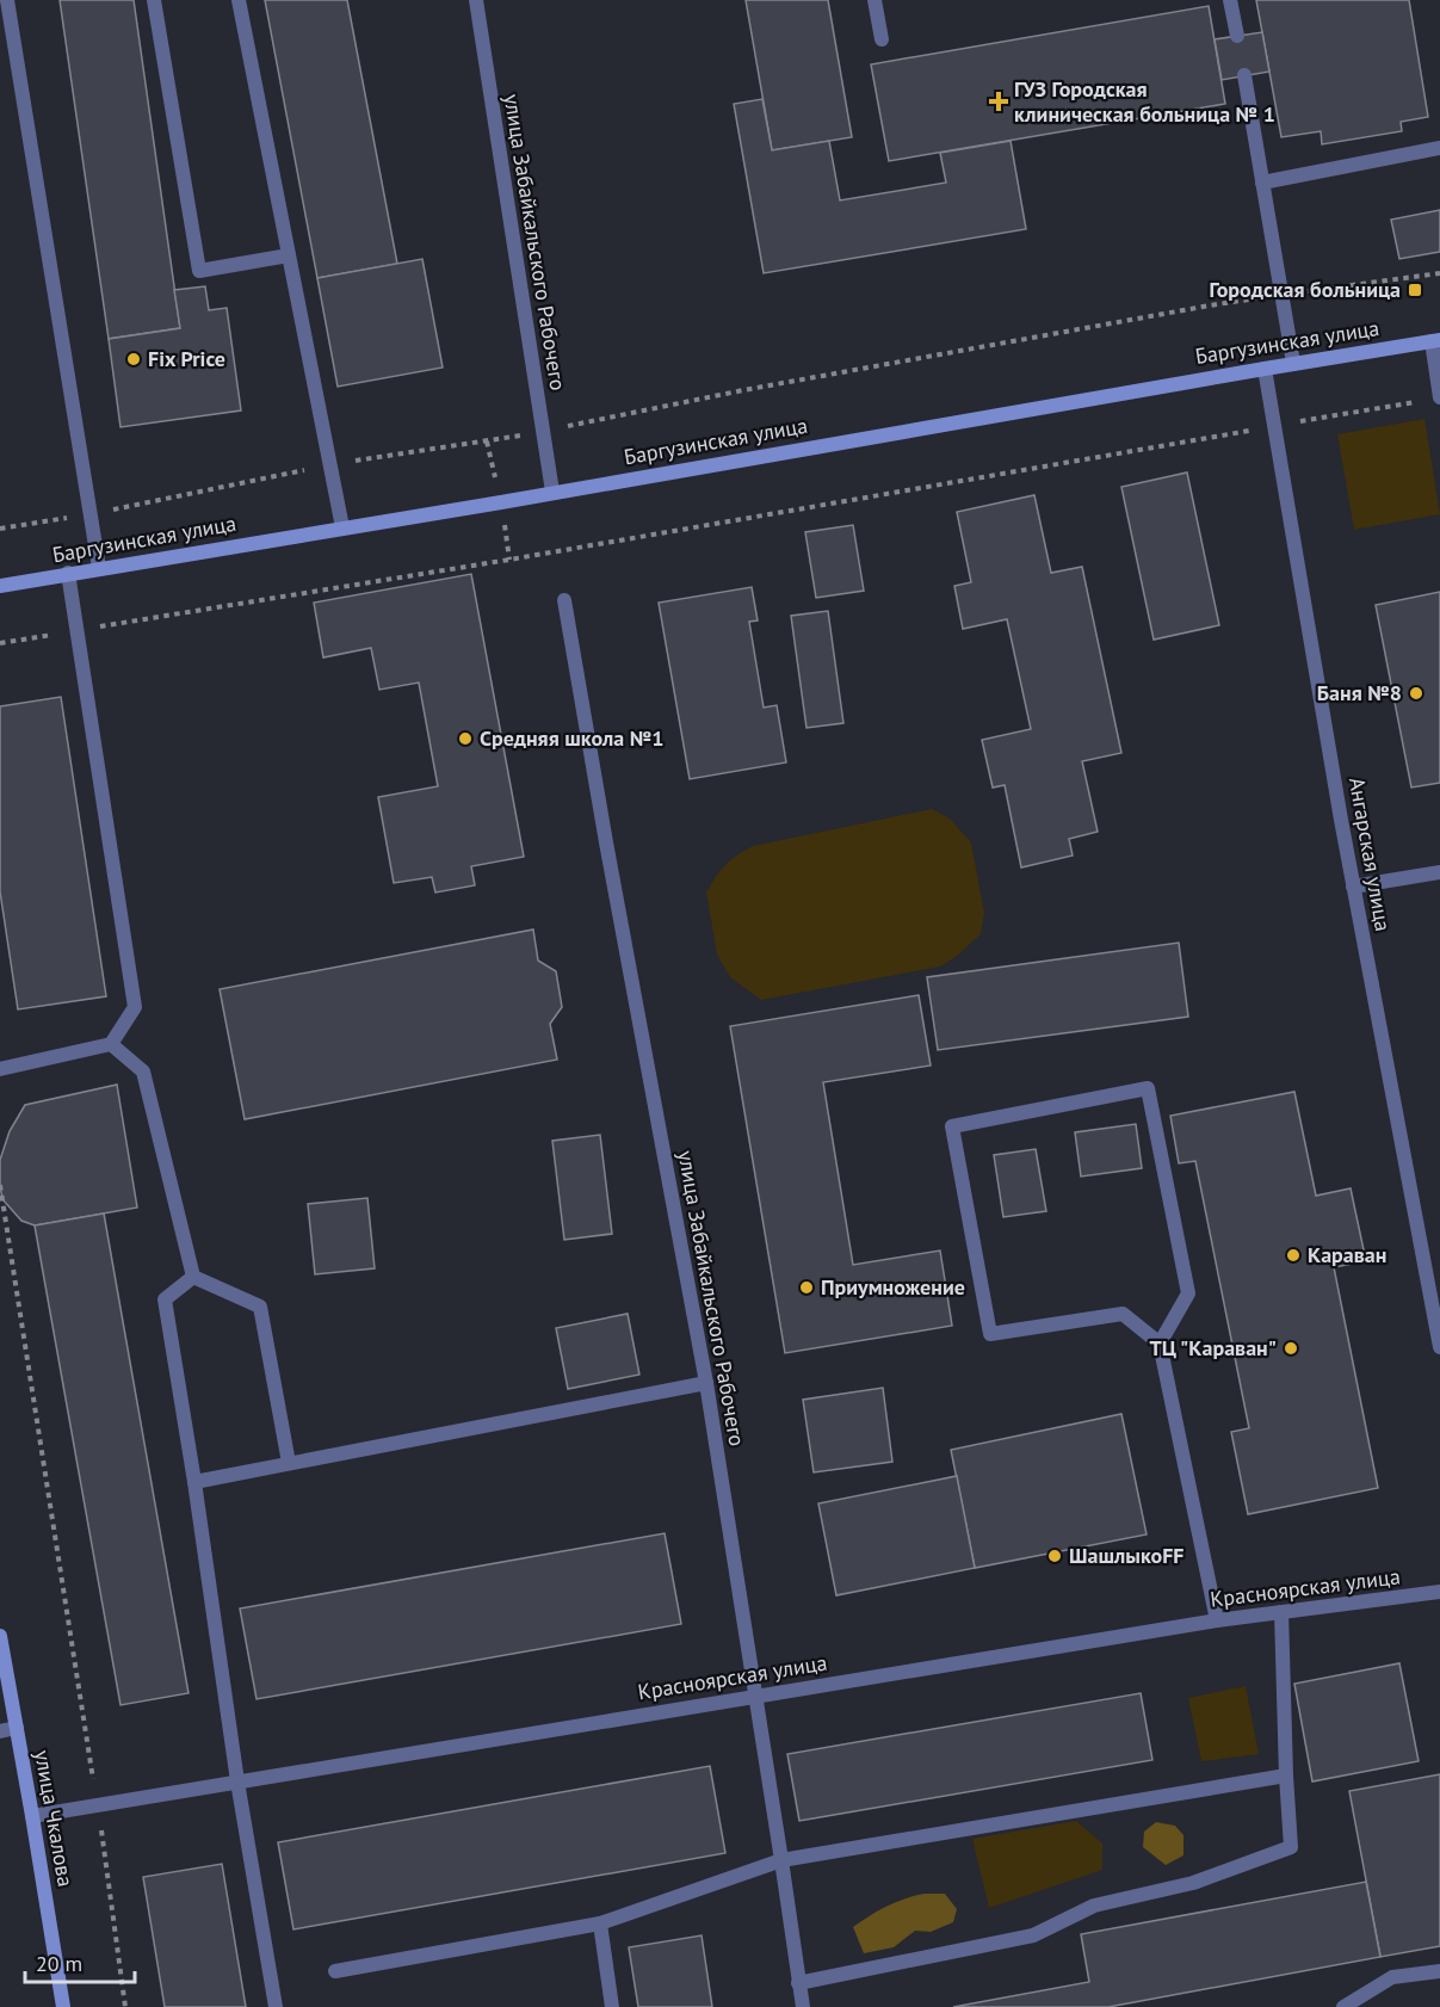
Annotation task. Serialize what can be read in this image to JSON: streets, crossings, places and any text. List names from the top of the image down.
{
  "streets": {
    "main road": ["Баргузинская улица", "улица Чкалова"],
    "street": ["улица Забайкальского Рабочего", "Ангарская улица", "Красноярская улица"]
  },
  "crossings": [
    ["улица Забайкальского Рабочего", "Баргузинская улица"],
    ["улица Забайкальского Рабочего", "Красноярская улица"],
    ["Баргузинская улица", "Ангарская улица"],
    ["Красноярская улица", "улица Чкалова"]
  ],
  "places": {
    "health": ["ГУЗ Городская клиническая больница № 1"],
    "transit": ["Городская больница"],
    "other": [
      "Fix Price",
      "Баня №8",
      "Средняя школа №1",
      "Караван",
      "Приумножение",
      "ТЦ \"Караван\"",
      "ШашлыкоFF"
    ]
  },
  "scale_bar": "20 m"
}
